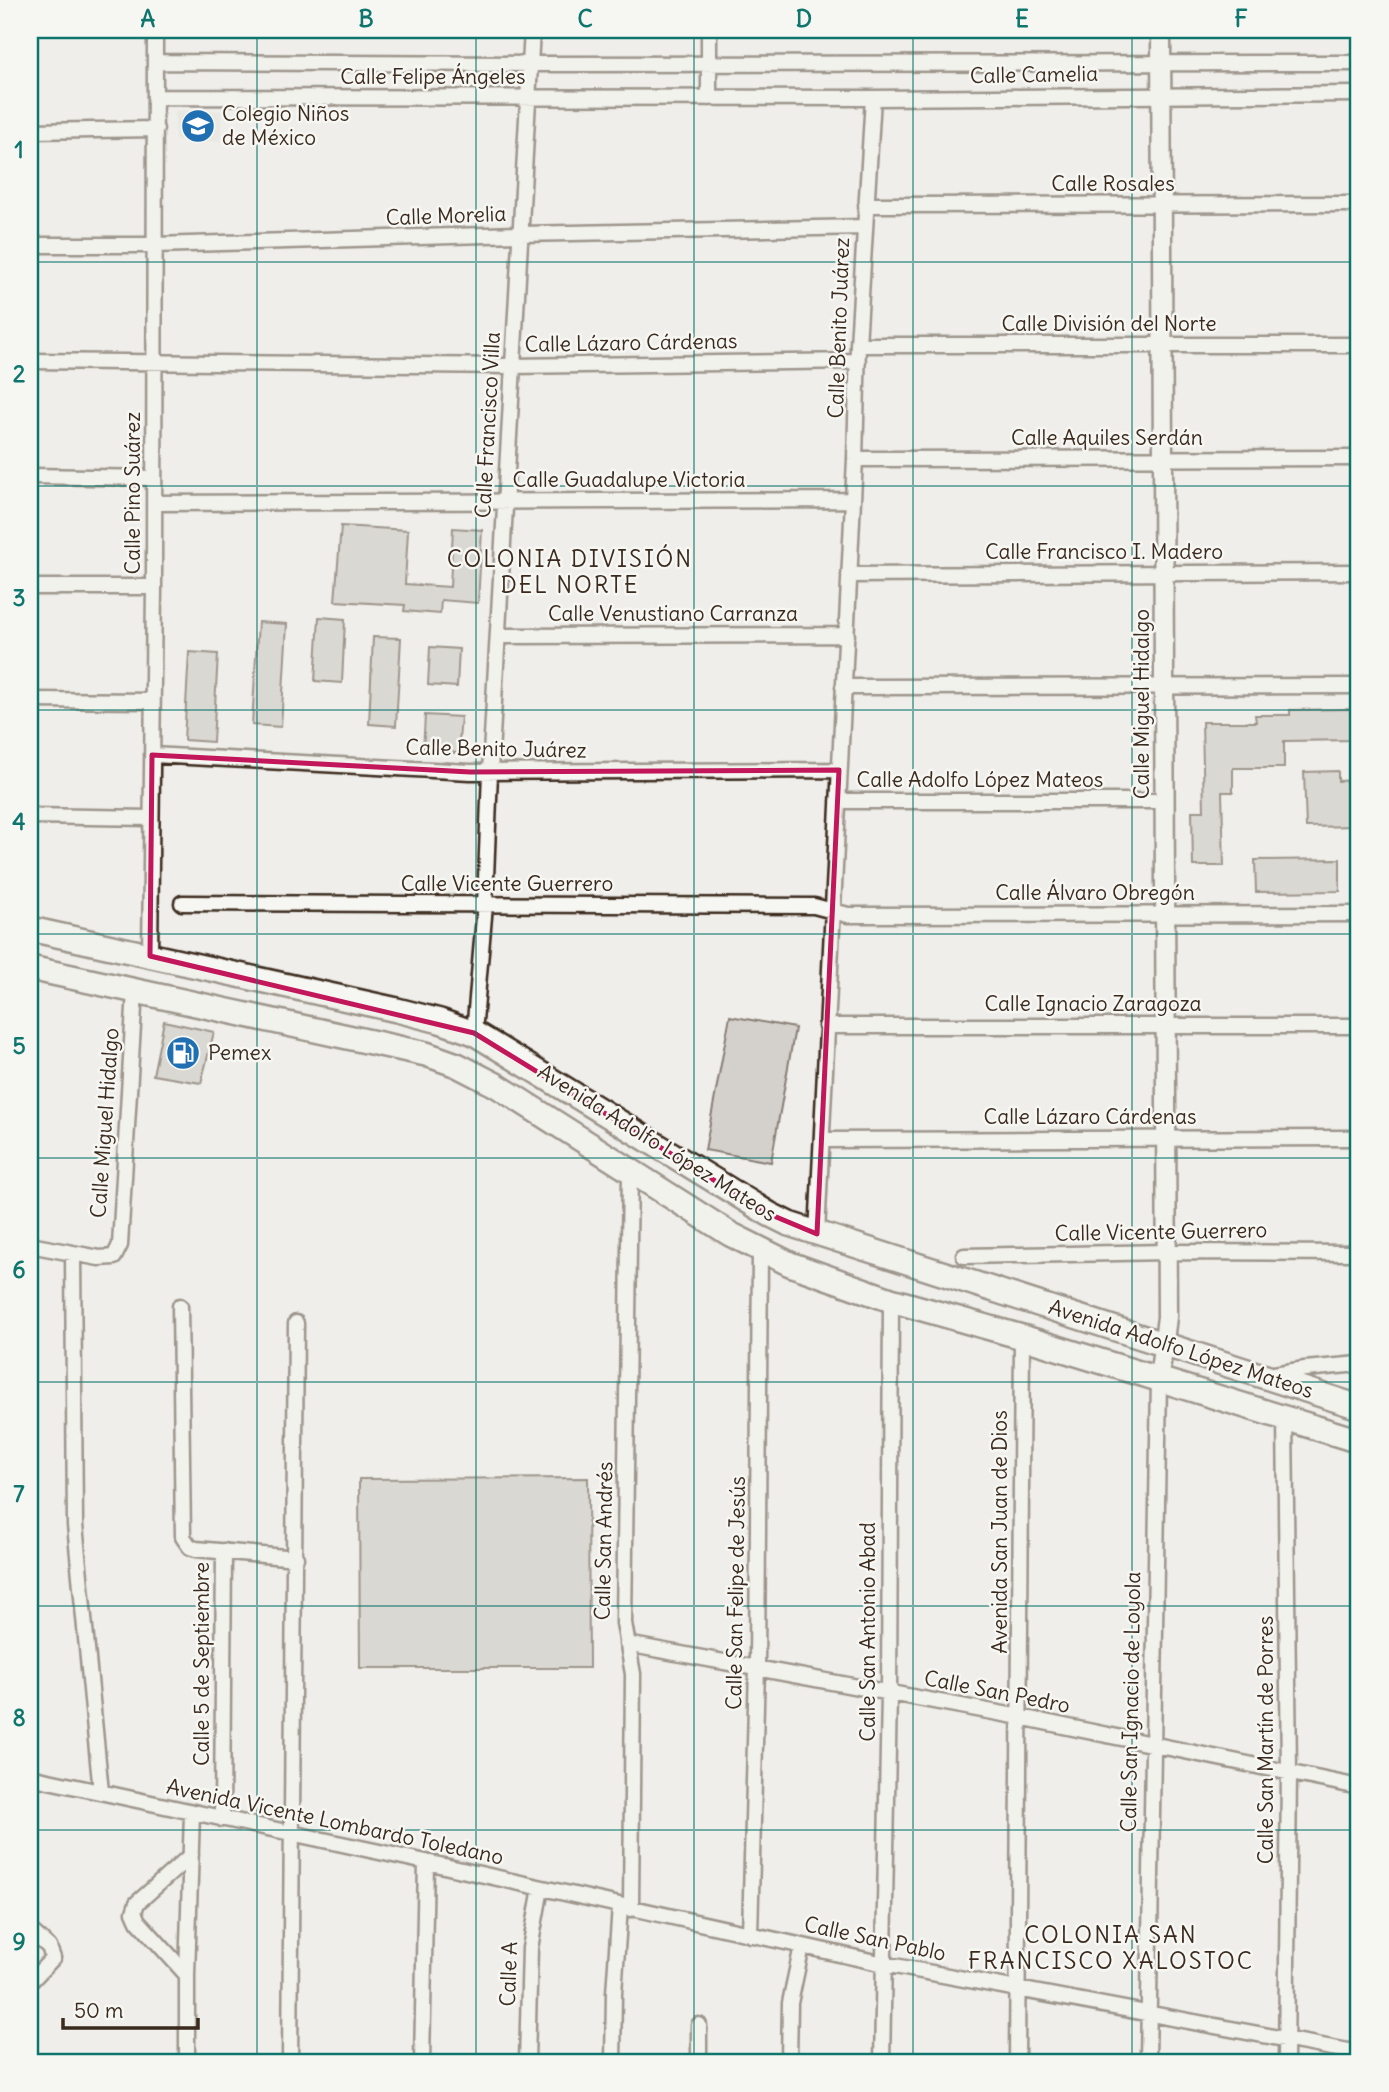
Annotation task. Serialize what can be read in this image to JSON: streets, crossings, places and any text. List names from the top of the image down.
{
  "streets": {
    "main road": ["Avenida Adolfo López Mateos"],
    "street": [
      "Calle Camelia",
      "Calle Felipe Ángeles",
      "Calle Rosales",
      "Calle Morelia",
      "Calle División del Norte",
      "Calle Benito Juárez",
      "Calle Lázaro Cárdenas",
      "Calle Francisco Villa",
      "Calle Aquiles Serdán",
      "Calle Guadalupe Victoria",
      "Calle Pino Suárez",
      "Calle Francisco I. Madero",
      "Calle Venustiano Carranza",
      "Calle Miguel Hidalgo",
      "Calle Adolfo López Mateos",
      "Calle Vicente Guerrero",
      "Calle Álvaro Obregón",
      "Calle Ignacio Zaragoza",
      "Avenida San Juan de Dios",
      "Calle San Andrés",
      "Calle San Felipe de Jesús",
      "Calle San Antonio Abad",
      "Calle 5 de Septiembre",
      "Calle San Pedro",
      "Calle San Ignacio de Loyola",
      "Calle San Martín de Porres",
      "Avenida Vicente Lombardo Toledano",
      "Calle San Pablo",
      "Calle A"
    ]
  },
  "crossings": [
    ["Calle Camelia", "Calle Felipe Ángeles"],
    ["Calle Camelia", "Calle Benito Juárez"],
    ["Calle Camelia", "Calle Miguel Hidalgo"],
    ["Calle Felipe Ángeles", "Calle Francisco Villa"],
    ["Calle Felipe Ángeles", "Calle Pino Suárez"],
    ["Calle Rosales", "Calle Benito Juárez"],
    ["Calle Rosales", "Calle Miguel Hidalgo"],
    ["Calle Morelia", "Calle Benito Juárez"],
    ["Calle Morelia", "Calle Francisco Villa"],
    ["Calle Morelia", "Calle Pino Suárez"],
    ["Calle División del Norte", "Calle Benito Juárez"],
    ["Calle División del Norte", "Calle Miguel Hidalgo"],
    ["Calle Benito Juárez", "Calle Lázaro Cárdenas"],
    ["Calle Benito Juárez", "Calle Francisco Villa"],
    ["Calle Benito Juárez", "Calle Aquiles Serdán"],
    ["Calle Benito Juárez", "Calle Guadalupe Victoria"],
    ["Calle Benito Juárez", "Calle Pino Suárez"],
    ["Calle Benito Juárez", "Calle Francisco I. Madero"],
    ["Calle Benito Juárez", "Calle Venustiano Carranza"],
    ["Calle Benito Juárez", "Calle Adolfo López Mateos"],
    ["Calle Benito Juárez", "Calle Vicente Guerrero"],
    ["Calle Benito Juárez", "Calle Álvaro Obregón"],
    ["Calle Benito Juárez", "Calle Ignacio Zaragoza"],
    ["Calle Benito Juárez", "Avenida Adolfo López Mateos"],
    ["Calle Lázaro Cárdenas", "Calle Francisco Villa"],
    ["Calle Lázaro Cárdenas", "Calle Pino Suárez"],
    ["Calle Lázaro Cárdenas", "Calle Miguel Hidalgo"],
    ["Calle Francisco Villa", "Calle Guadalupe Victoria"],
    ["Calle Francisco Villa", "Calle Venustiano Carranza"],
    ["Calle Francisco Villa", "Calle Vicente Guerrero"],
    ["Calle Francisco Villa", "Avenida Adolfo López Mateos"],
    ["Calle Aquiles Serdán", "Calle Miguel Hidalgo"],
    ["Calle Guadalupe Victoria", "Calle Pino Suárez"],
    ["Calle Pino Suárez", "Avenida Adolfo López Mateos"],
    ["Calle Francisco I. Madero", "Calle Miguel Hidalgo"],
    ["Calle Miguel Hidalgo", "Calle Adolfo López Mateos"],
    ["Calle Miguel Hidalgo", "Calle Vicente Guerrero"],
    ["Calle Miguel Hidalgo", "Calle Álvaro Obregón"],
    ["Calle Miguel Hidalgo", "Calle Ignacio Zaragoza"],
    ["Calle Miguel Hidalgo", "Avenida Adolfo López Mateos"],
    ["Calle Miguel Hidalgo", "Calle San Ignacio de Loyola"],
    ["Calle Vicente Guerrero", "Calle Álvaro Obregón"],
    ["Avenida Adolfo López Mateos", "Avenida San Juan de Dios"],
    ["Avenida Adolfo López Mateos", "Calle San Andrés"],
    ["Avenida Adolfo López Mateos", "Calle San Felipe de Jesús"],
    ["Avenida Adolfo López Mateos", "Calle San Antonio Abad"],
    ["Avenida Adolfo López Mateos", "Calle San Ignacio de Loyola"],
    ["Avenida Adolfo López Mateos", "Calle San Martín de Porres"],
    ["Avenida San Juan de Dios", "Calle San Pedro"],
    ["Avenida San Juan de Dios", "Calle San Pablo"],
    ["Calle San Andrés", "Calle San Pedro"],
    ["Calle San Andrés", "Avenida Vicente Lombardo Toledano"],
    ["Calle San Andrés", "Calle San Pablo"],
    ["Calle San Felipe de Jesús", "Calle San Pedro"],
    ["Calle San Felipe de Jesús", "Calle San Pablo"],
    ["Calle San Antonio Abad", "Calle San Pedro"],
    ["Calle San Antonio Abad", "Calle San Pablo"],
    ["Calle 5 de Septiembre", "Avenida Vicente Lombardo Toledano"],
    ["Calle San Pedro", "Calle San Ignacio de Loyola"],
    ["Calle San Pedro", "Calle San Martín de Porres"],
    ["Calle San Ignacio de Loyola", "Calle San Pablo"],
    ["Calle San Martín de Porres", "Calle San Pablo"],
    ["Avenida Vicente Lombardo Toledano", "Calle San Pablo"],
    ["Avenida Vicente Lombardo Toledano", "Calle A"]
  ],
  "districts": ["COLONIA DIVISIÓN DEL NORTE", "COLONIA SAN FRANCISCO XALOSTOC"],
  "places": {
    "school or university": ["Colegio Niños de México"],
    "fuel station": ["Pemex"]
  },
  "scale_bar": "50 m",
  "grid": {
    "columns": [
      "A",
      "B",
      "C",
      "D",
      "E",
      "F"
    ],
    "rows": [
      "1",
      "2",
      "3",
      "4",
      "5",
      "6",
      "7",
      "8",
      "9"
    ]
  }
}
